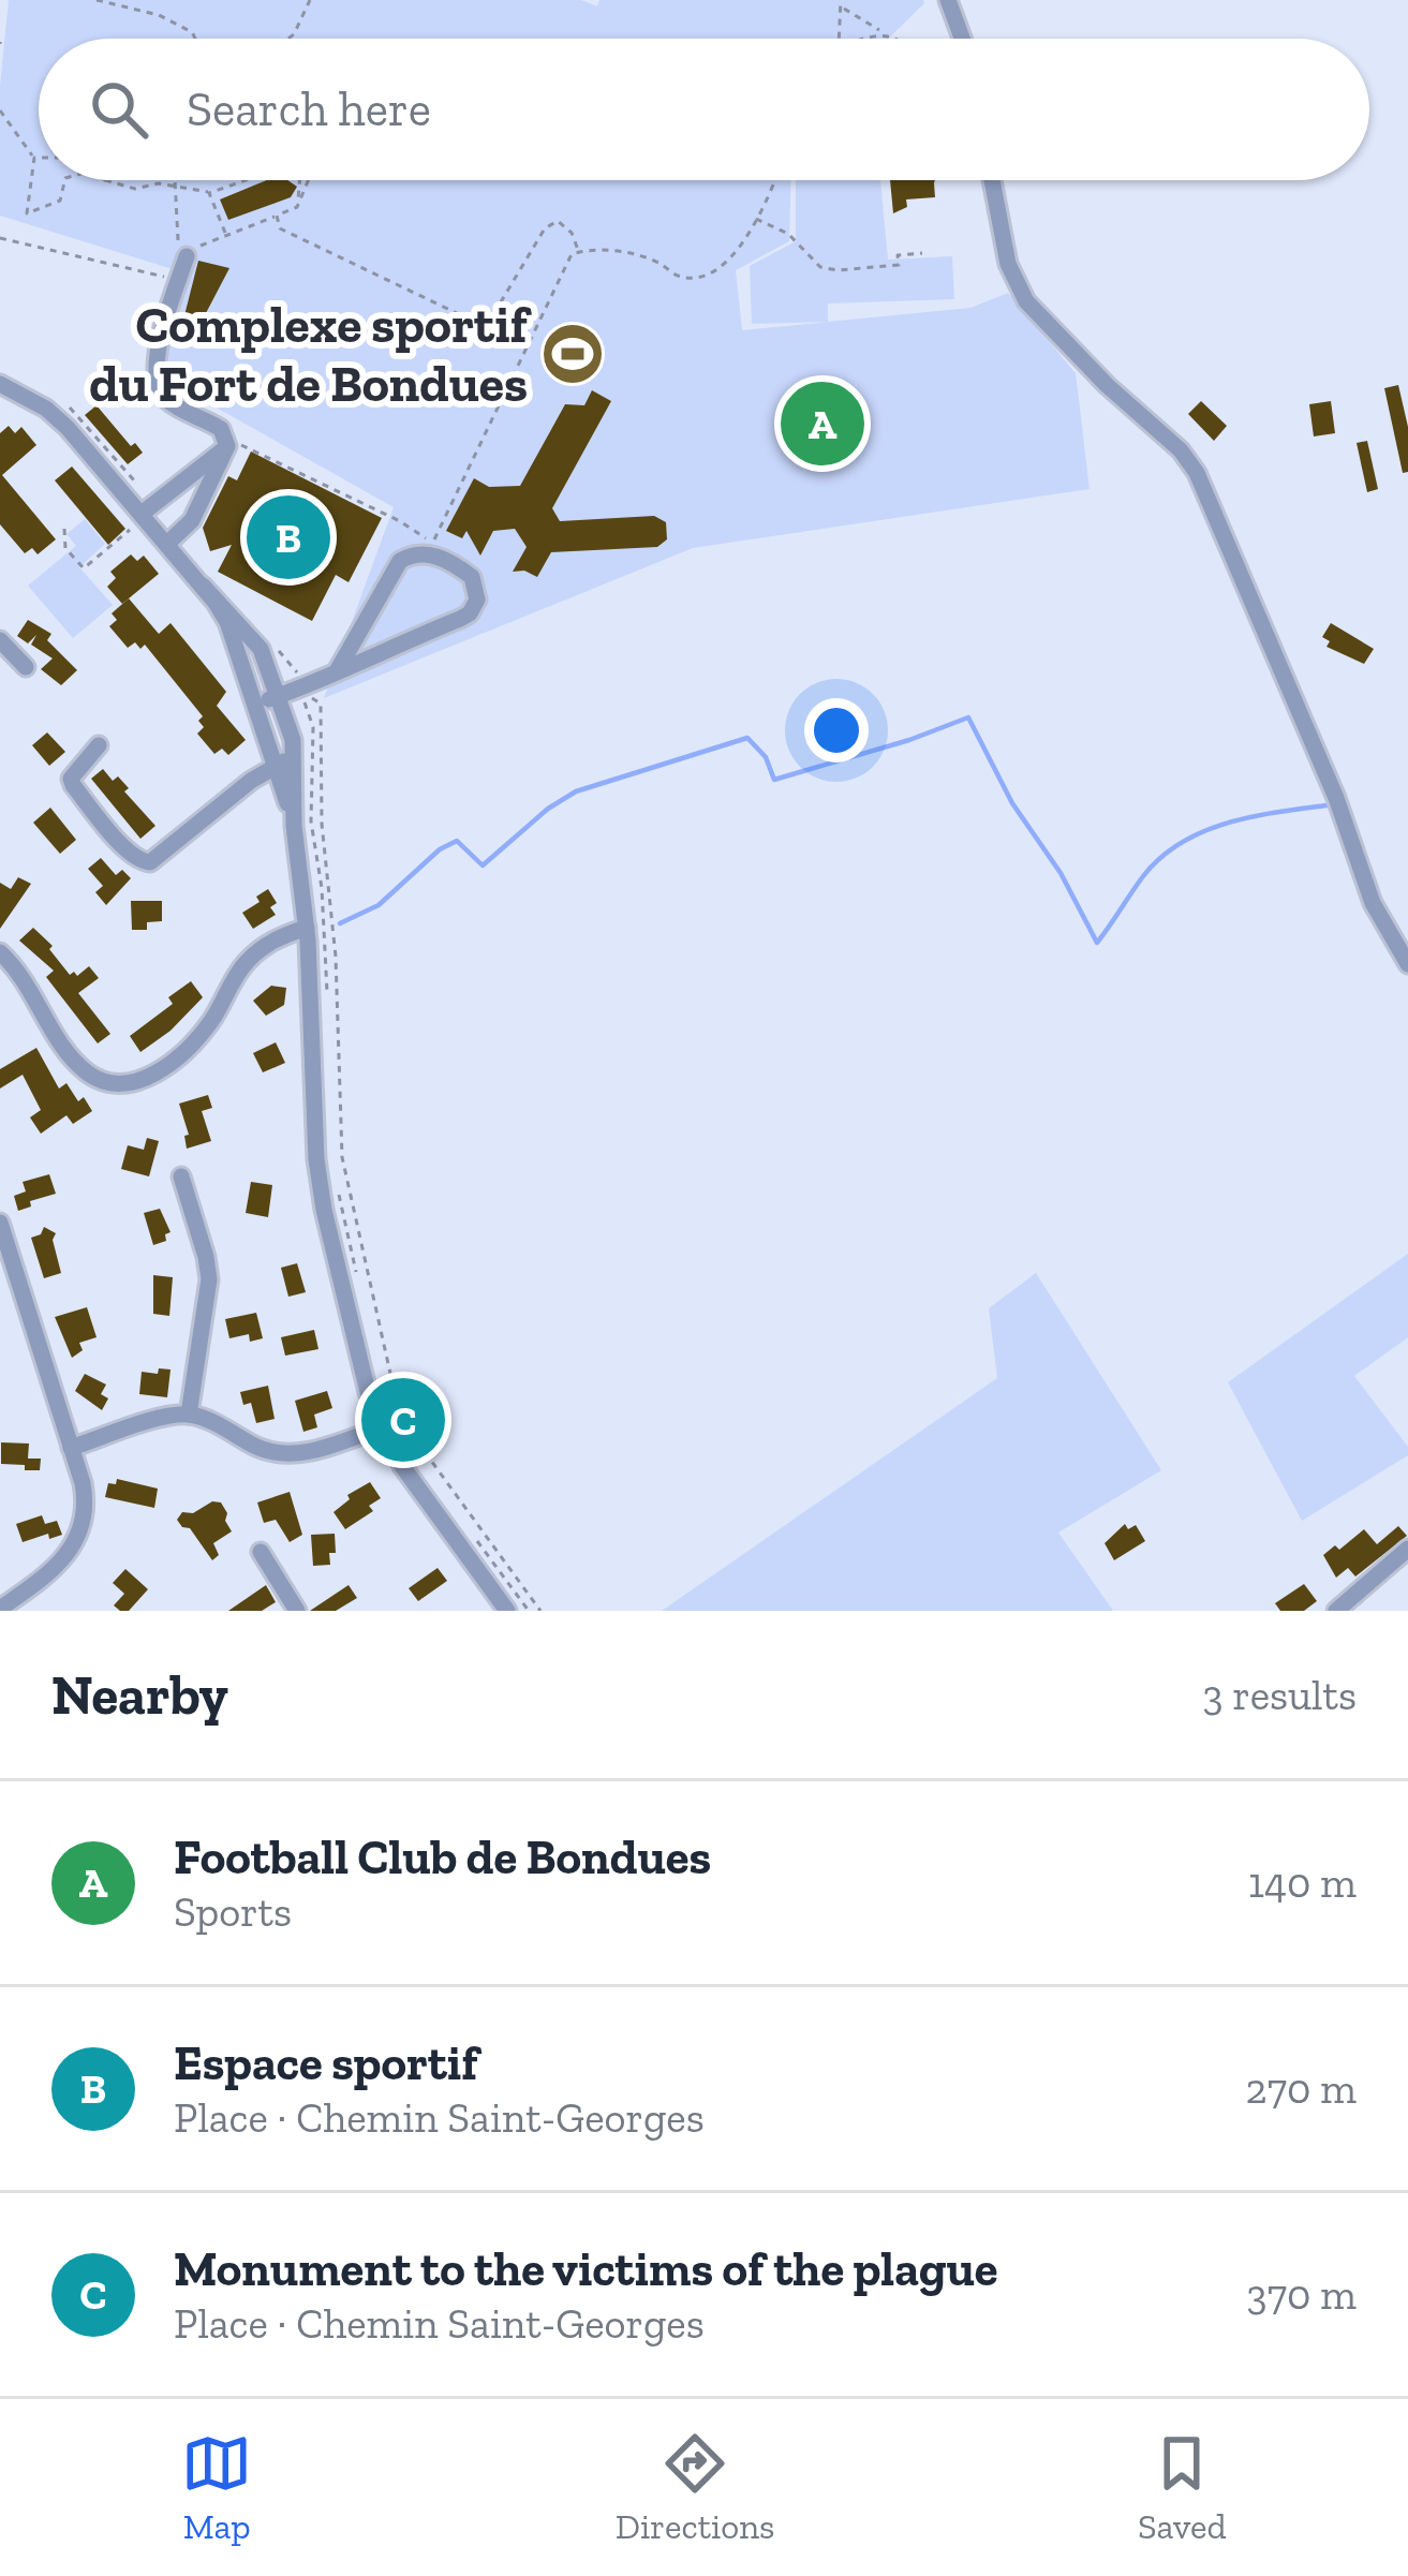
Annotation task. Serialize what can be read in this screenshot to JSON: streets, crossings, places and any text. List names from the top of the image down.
{
  "places": {
    "sports": ["Complexe sportif du Fort de Bondues"]
  },
  "page": {
    "search": "Search here",
    "pins": ["A", "B", "C"],
    "heading": ["Nearby", "3 results"],
    "list": [
      {
        "mark": "A",
        "name": "Football Club de Bondues",
        "note": "Sports",
        "value": "140 m"
      },
      {
        "mark": "B",
        "name": "Espace sportif",
        "note": "Place · Chemin Saint-Georges",
        "value": "270 m"
      },
      {
        "mark": "C",
        "name": "Monument to the victims of the plague",
        "note": "Place · Chemin Saint-Georges",
        "value": "370 m"
      }
    ],
    "nav": ["Map", "Directions", "Saved"]
  }
}
